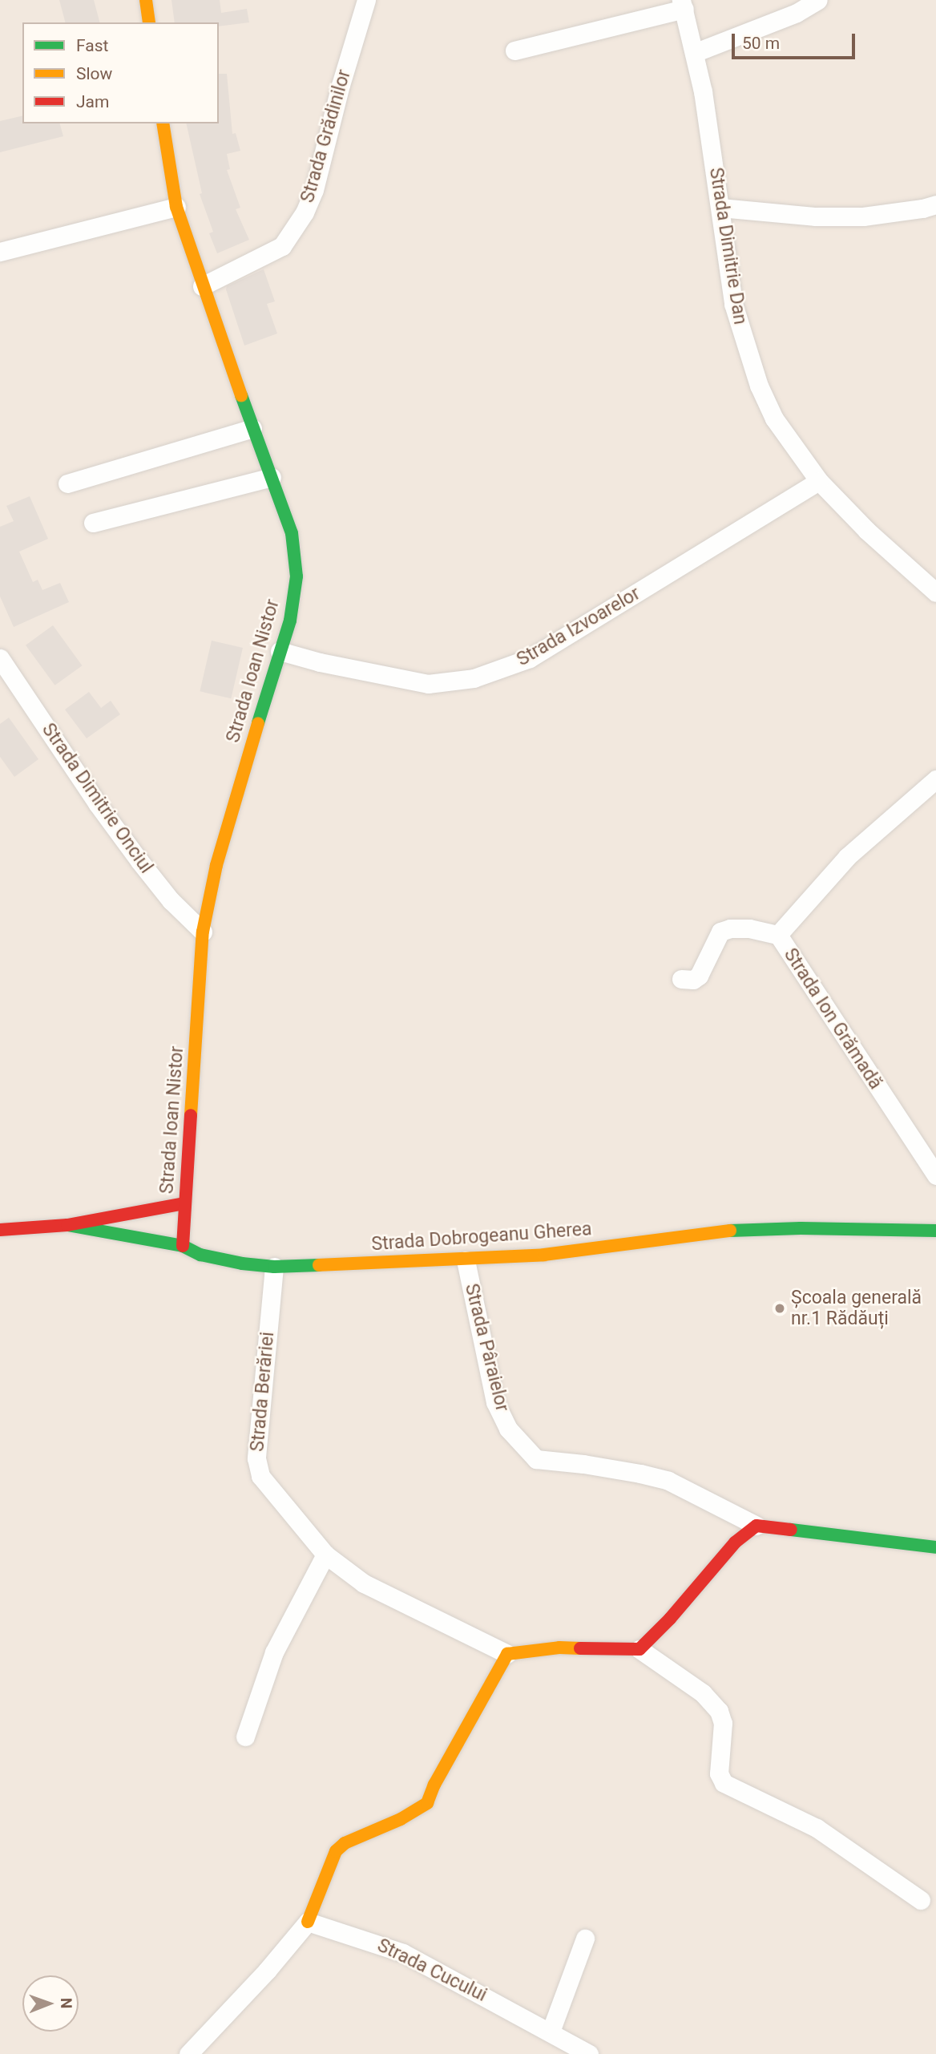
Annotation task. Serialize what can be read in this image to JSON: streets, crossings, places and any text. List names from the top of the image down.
{
  "streets": {
    "street": [
      "Strada Grădinilor",
      "Strada Dimitrie Dan",
      "Strada Izvoarelor",
      "Strada Ioan Nistor",
      "Strada Dimitrie Onciul",
      "Strada Ion Grămadă",
      "Strada Dobrogeanu Gherea",
      "Strada Pâraielor",
      "Strada Berăriei",
      "Strada Cucului"
    ]
  },
  "crossings": [
    ["Strada Grădinilor", "Strada Ioan Nistor"],
    ["Strada Dimitrie Dan", "Strada Izvoarelor"],
    ["Strada Izvoarelor", "Strada Ioan Nistor"],
    ["Strada Ioan Nistor", "Strada Dimitrie Onciul"],
    ["Strada Ioan Nistor", "Strada Dobrogeanu Gherea"],
    ["Strada Dobrogeanu Gherea", "Strada Pâraielor"],
    ["Strada Dobrogeanu Gherea", "Strada Berăriei"]
  ],
  "places": ["Școala generală nr.1 Rădăuți"],
  "legend": ["Fast", "Slow", "Jam"],
  "scale_bar": "50 m",
  "north": "right"
}
